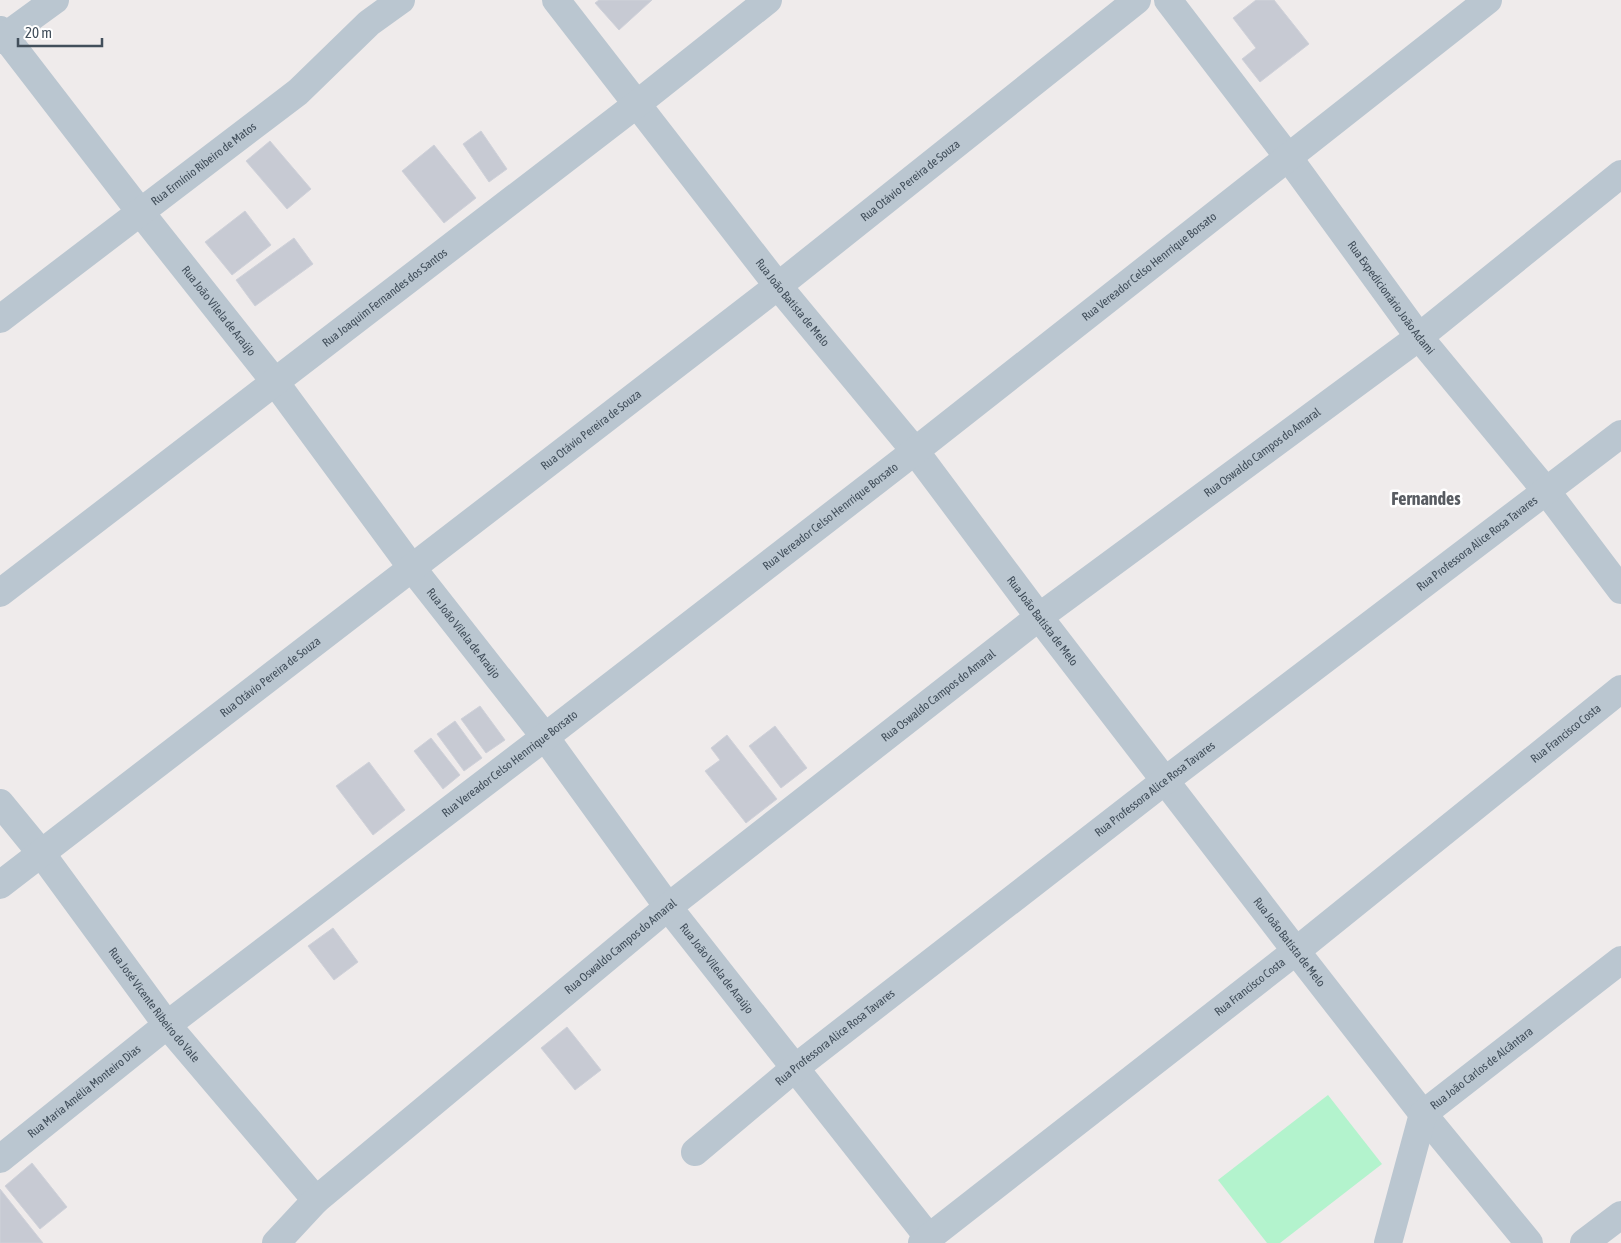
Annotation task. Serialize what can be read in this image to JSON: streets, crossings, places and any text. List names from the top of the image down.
{
  "streets": {
    "street": [
      "Rua Ermínio Ribeiro de Matos",
      "Rua Otávio Pereira de Souza",
      "Rua Vereador Celso Henrrique Borsato",
      "Rua Joaquim Fernandes dos Santos",
      "Rua Expedicionário João Adami",
      "Rua João Batista de Melo",
      "Rua João Vilela de Araújo",
      "Rua Oswaldo Campos do Amaral",
      "Rua Professora Alice Rosa Tavares",
      "Rua Francisco Costa",
      "Rua José Vicente Ribeiro do Vale",
      "Rua João Carlos de Alcântara",
      "Rua Maria Amélia Monteiro Dias"
    ]
  },
  "crossings": [
    ["Rua Ermínio Ribeiro de Matos", "Rua João Vilela de Araújo"],
    ["Rua Otávio Pereira de Souza", "Rua João Batista de Melo"],
    ["Rua Otávio Pereira de Souza", "Rua João Vilela de Araújo"],
    ["Rua Otávio Pereira de Souza", "Rua José Vicente Ribeiro do Vale"],
    ["Rua Vereador Celso Henrrique Borsato", "Rua Expedicionário João Adami"],
    ["Rua Vereador Celso Henrrique Borsato", "Rua João Batista de Melo"],
    ["Rua Vereador Celso Henrrique Borsato", "Rua João Vilela de Araújo"],
    ["Rua Vereador Celso Henrrique Borsato", "Rua José Vicente Ribeiro do Vale"],
    ["Rua Vereador Celso Henrrique Borsato", "Rua Maria Amélia Monteiro Dias"],
    ["Rua Joaquim Fernandes dos Santos", "Rua João Batista de Melo"],
    ["Rua Joaquim Fernandes dos Santos", "Rua João Vilela de Araújo"],
    ["Rua Expedicionário João Adami", "Rua Oswaldo Campos do Amaral"],
    ["Rua Expedicionário João Adami", "Rua Professora Alice Rosa Tavares"],
    ["Rua João Batista de Melo", "Rua Oswaldo Campos do Amaral"],
    ["Rua João Batista de Melo", "Rua Professora Alice Rosa Tavares"],
    ["Rua João Batista de Melo", "Rua Francisco Costa"],
    ["Rua João Batista de Melo", "Rua João Carlos de Alcântara"],
    ["Rua João Vilela de Araújo", "Rua Oswaldo Campos do Amaral"],
    ["Rua João Vilela de Araújo", "Rua Professora Alice Rosa Tavares"],
    ["Rua João Vilela de Araújo", "Rua Francisco Costa"],
    ["Rua Oswaldo Campos do Amaral", "Rua José Vicente Ribeiro do Vale"],
    ["Rua José Vicente Ribeiro do Vale", "Rua Maria Amélia Monteiro Dias"]
  ],
  "districts": ["Fernandes"],
  "scale_bar": "20 m"
}
